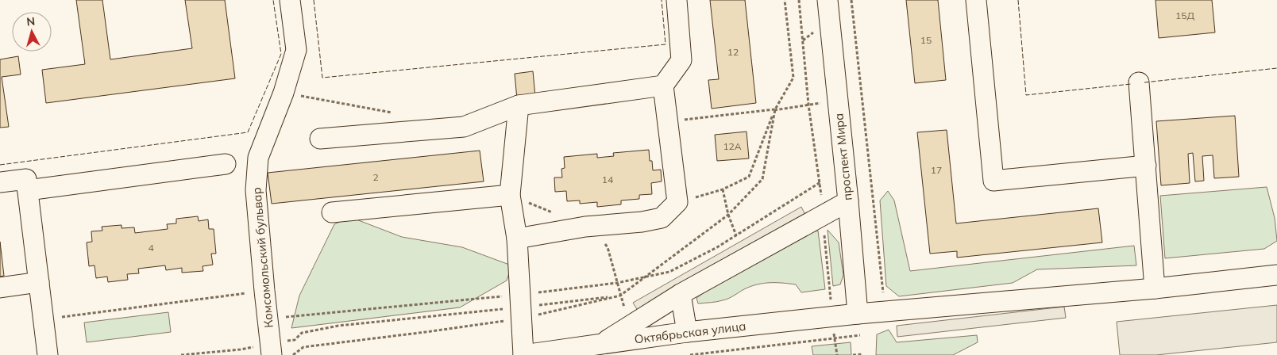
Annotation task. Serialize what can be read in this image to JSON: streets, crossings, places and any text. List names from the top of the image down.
{
  "streets": {
    "street": ["проспект Мира", "Комсомольский бульвар", "Октябрьская улица"]
  },
  "crossings": [
    ["проспект Мира", "Октябрьская улица"]
  ],
  "house_numbers": [
    "15Д",
    "15",
    "12",
    "12А",
    "17",
    "2",
    "14",
    "4"
  ],
  "north": "top"
}
